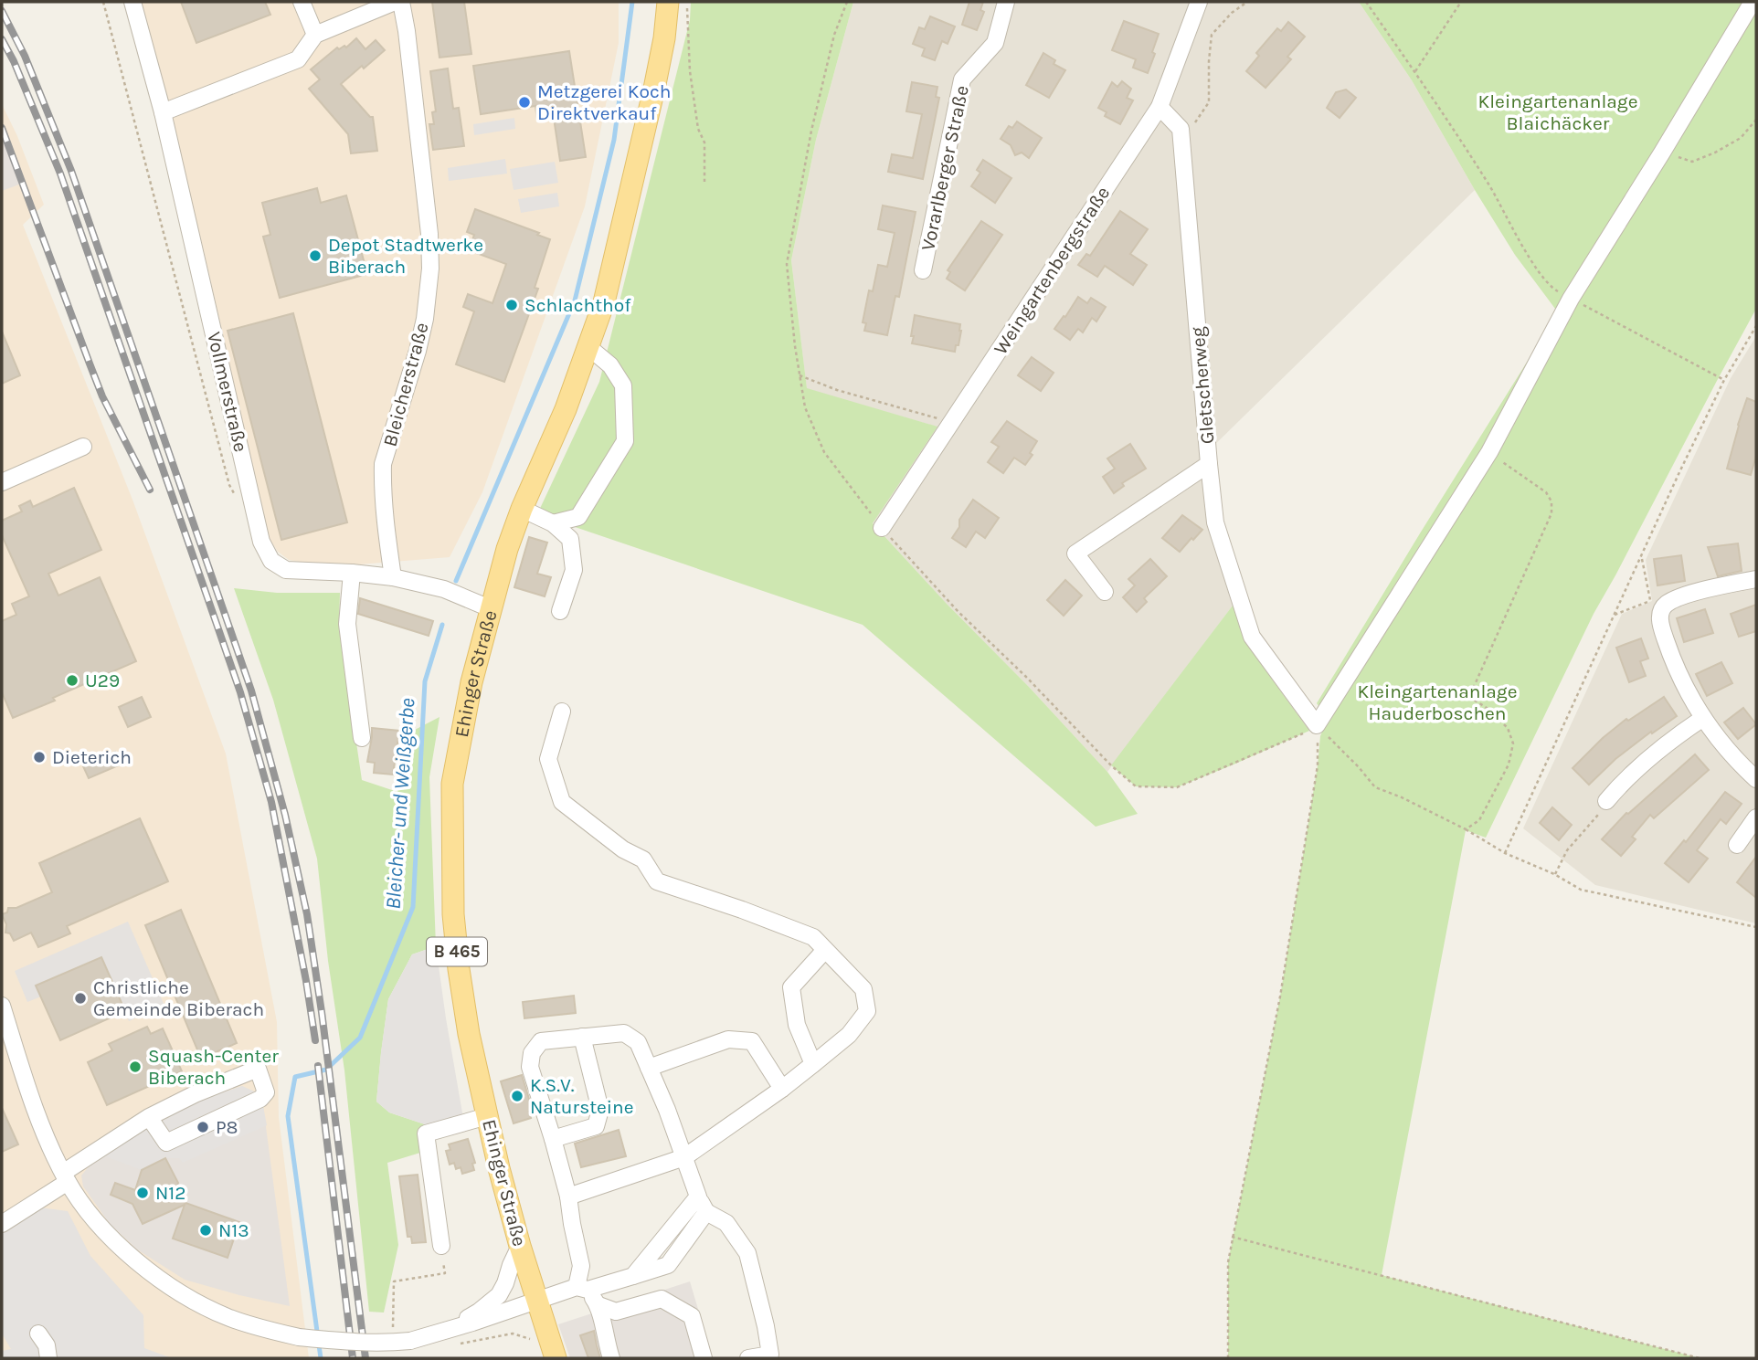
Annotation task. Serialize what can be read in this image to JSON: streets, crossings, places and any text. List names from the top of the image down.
{
  "streets": {
    "main road": ["Ehinger Straße", "B 465"],
    "street": [
      "Vorarlberger Straße",
      "Weingartenbergstraße",
      "Bleicherstraße",
      "Gletscherweg",
      "Vollmerstraße"
    ]
  },
  "crossings": [
    ["Bleicherstraße", "Vollmerstraße"],
    ["Vollmerstraße", "Ehinger Straße"]
  ],
  "water": ["Bleicher- und Weißgerbe"],
  "parks": ["Kleingartenanlage Blaichäcker", "Kleingartenanlage Hauderboschen"],
  "places": [
    "Metzgerei Koch Direktverkauf",
    "Depot Stadtwerke Biberach",
    "Schlachthof",
    "U29",
    "Dieterich",
    "Christliche Gemeinde Biberach",
    "Squash-Center Biberach",
    "K.S.V. Natursteine",
    "P8",
    "N12",
    "N13"
  ]
}
